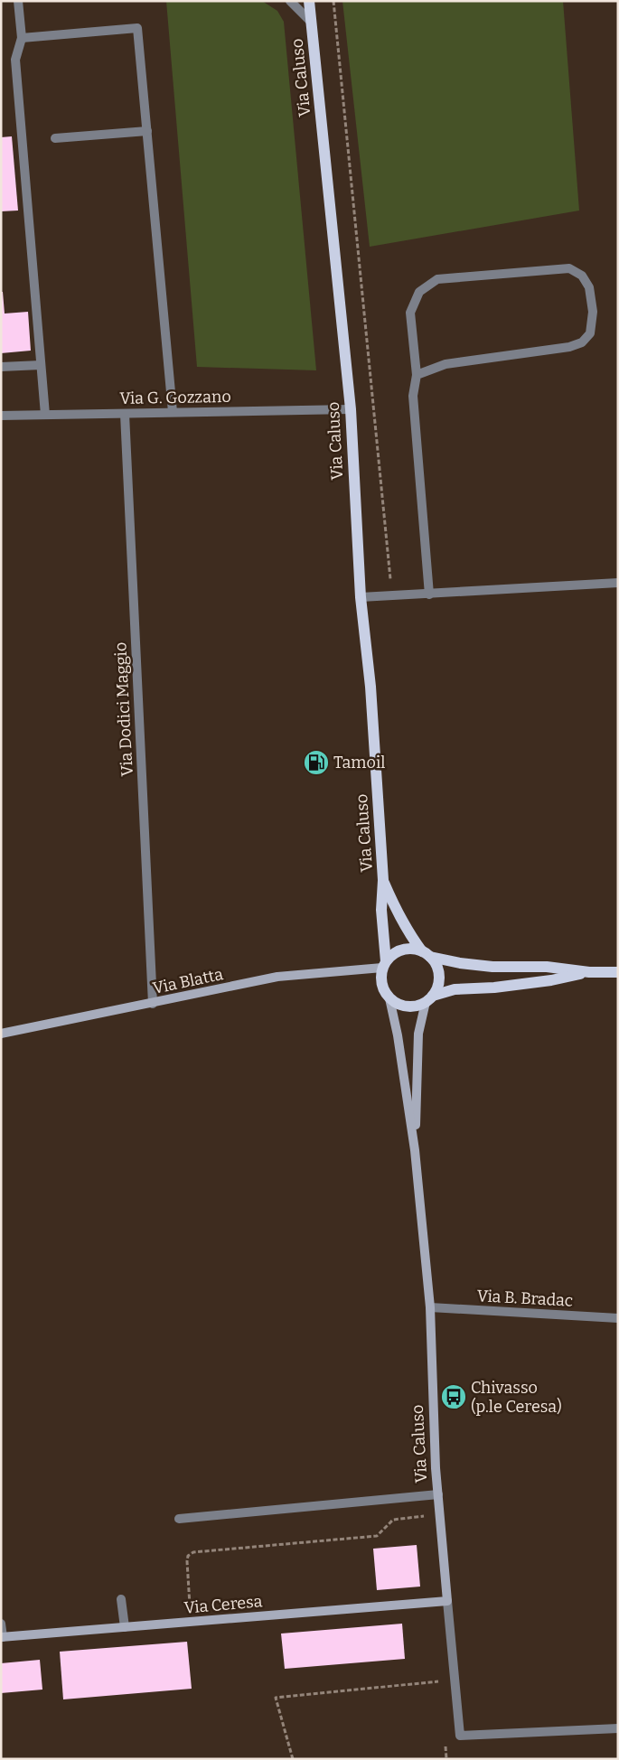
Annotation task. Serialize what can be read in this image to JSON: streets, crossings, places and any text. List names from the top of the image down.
{
  "streets": {
    "main road": ["Via Caluso"],
    "street": [
      "Via G. Gozzano",
      "Via Dodici Maggio",
      "Via Blatta",
      "Via B. Bradac",
      "Via Ceresa"
    ]
  },
  "crossings": [
    ["Via Caluso", "Via G. Gozzano"],
    ["Via Caluso", "Via Blatta"],
    ["Via Caluso", "Via B. Bradac"],
    ["Via Caluso", "Via Ceresa"],
    ["Via G. Gozzano", "Via Dodici Maggio"],
    ["Via Dodici Maggio", "Via Blatta"]
  ],
  "places": {
    "fuel station": ["Tamoil"],
    "bus stop": ["Chivasso (p.le Ceresa)"]
  }
}
